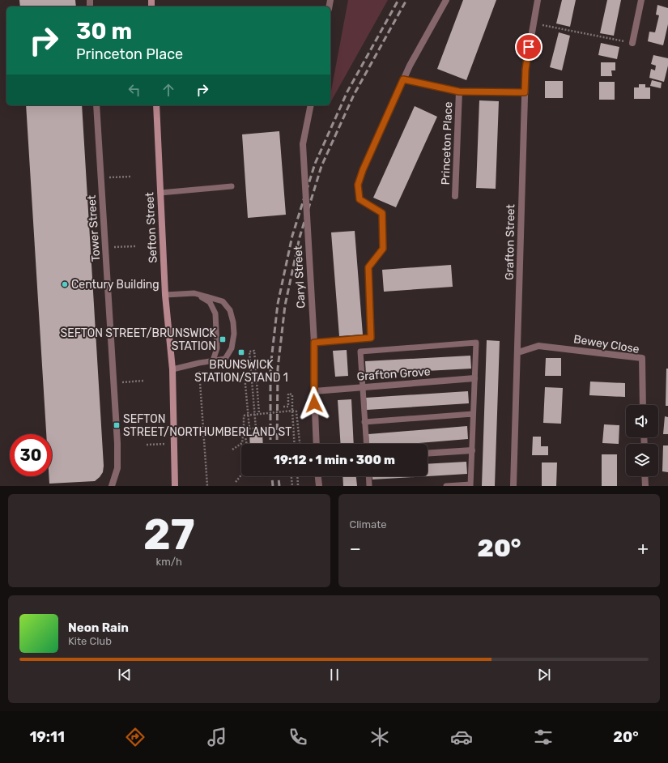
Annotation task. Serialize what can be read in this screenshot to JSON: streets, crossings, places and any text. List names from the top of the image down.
{
  "streets": {
    "street": [
      "Princeton Place",
      "Sefton Street",
      "Tower Street",
      "Grafton Street",
      "Caryl Street",
      "Bewey Close",
      "Grafton Grove"
    ]
  },
  "crossings": [
    ["Princeton Place", "Grafton Street"],
    ["Grafton Street", "Bewey Close"],
    ["Caryl Street", "Grafton Grove"]
  ],
  "places": {
    "other": ["Century Building"],
    "transit": ["SEFTON STREET/BRUNSWICK STATION", "BRUNSWICK STATION/STAND 1", "SEFTON STREET/NORTHUMBERLAND ST"]
  },
  "page": {
    "turn": ["30 m", "Princeton Place"],
    "limit": "30",
    "trip": "19:12 · 1 min · 300 m",
    "tile": [
      ["27", "km/h"],
      "Climate"
    ],
    "heat": ["−", "20°", "+"],
    "song": ["Neon Rain", "Kite Club"],
    "tabs": ["19:11", "20°"]
  }
}
